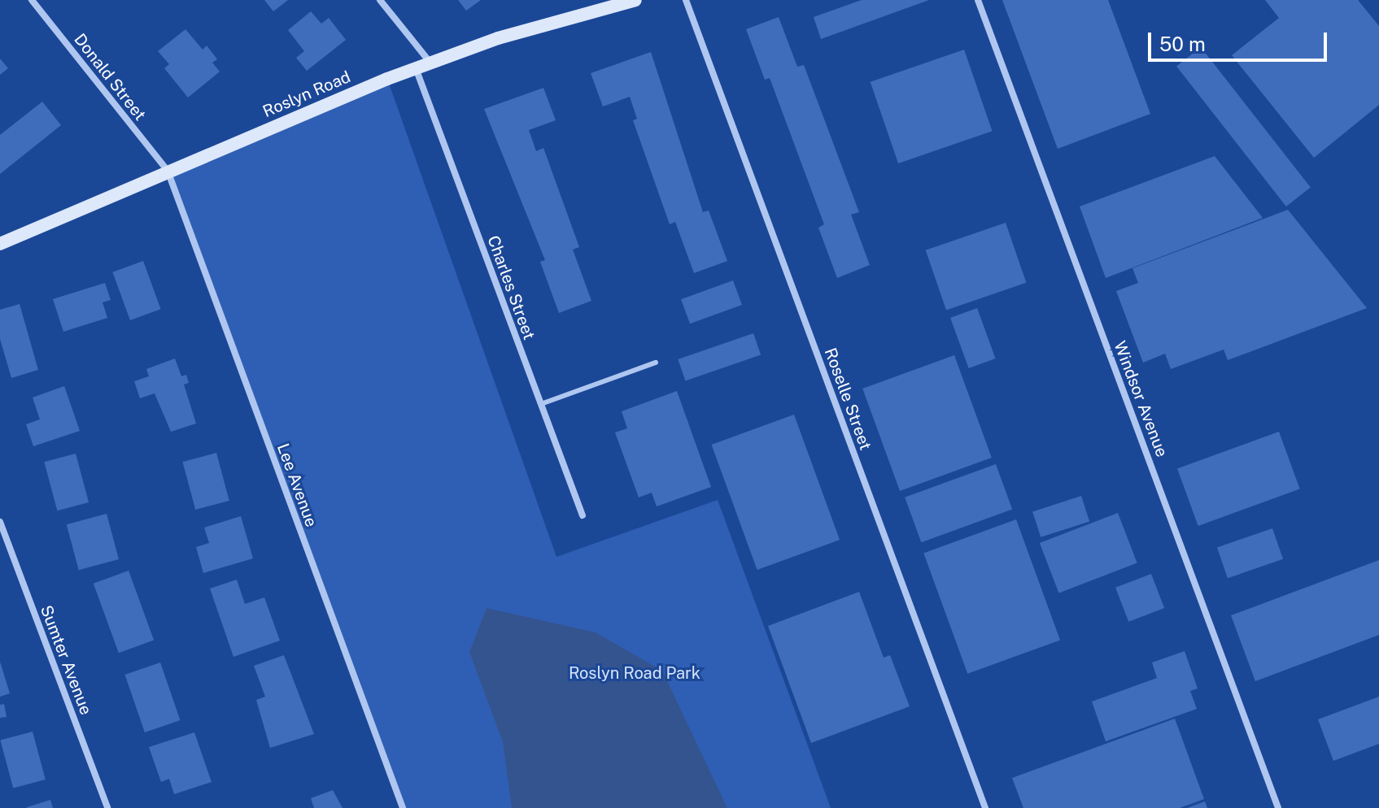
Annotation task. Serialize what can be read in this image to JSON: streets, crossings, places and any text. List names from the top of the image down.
{
  "streets": {
    "main road": ["Roslyn Road"],
    "street": [
      "Donald Street",
      "Charles Street",
      "Roselle Street",
      "Windsor Avenue",
      "Lee Avenue",
      "Sumter Avenue"
    ]
  },
  "crossings": [
    ["Donald Street", "Roslyn Road"],
    ["Donald Street", "Lee Avenue"],
    ["Roslyn Road", "Charles Street"],
    ["Roslyn Road", "Lee Avenue"]
  ],
  "parks": ["Roslyn Road Park"],
  "scale_bar": "50 m"
}
